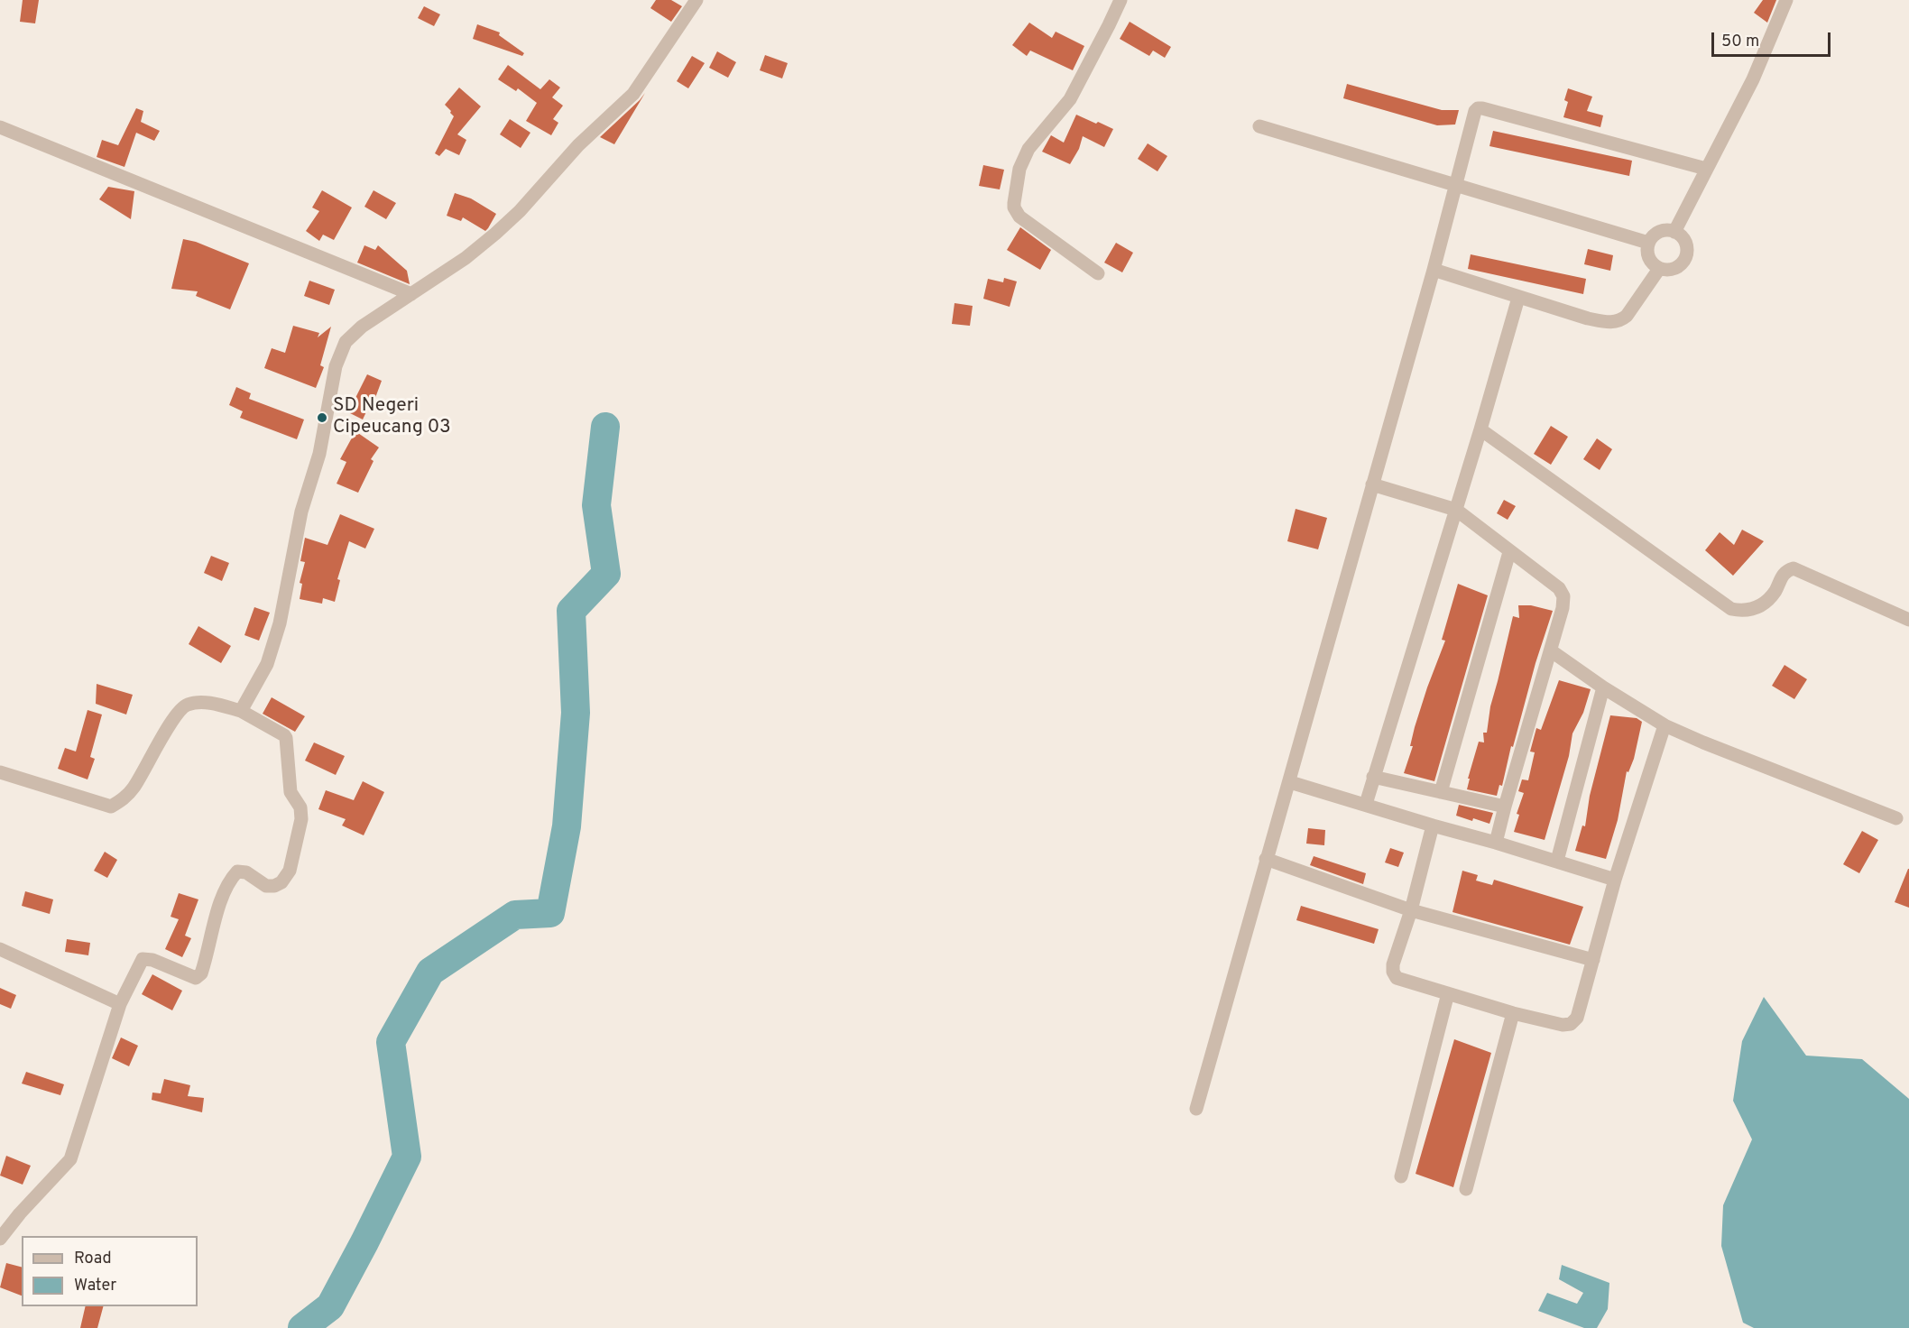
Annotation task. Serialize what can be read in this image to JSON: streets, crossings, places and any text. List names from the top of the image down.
{
  "places": ["SD Negeri Cipeucang 03"],
  "legend": ["Road", "Water"],
  "scale_bar": "50 m"
}
